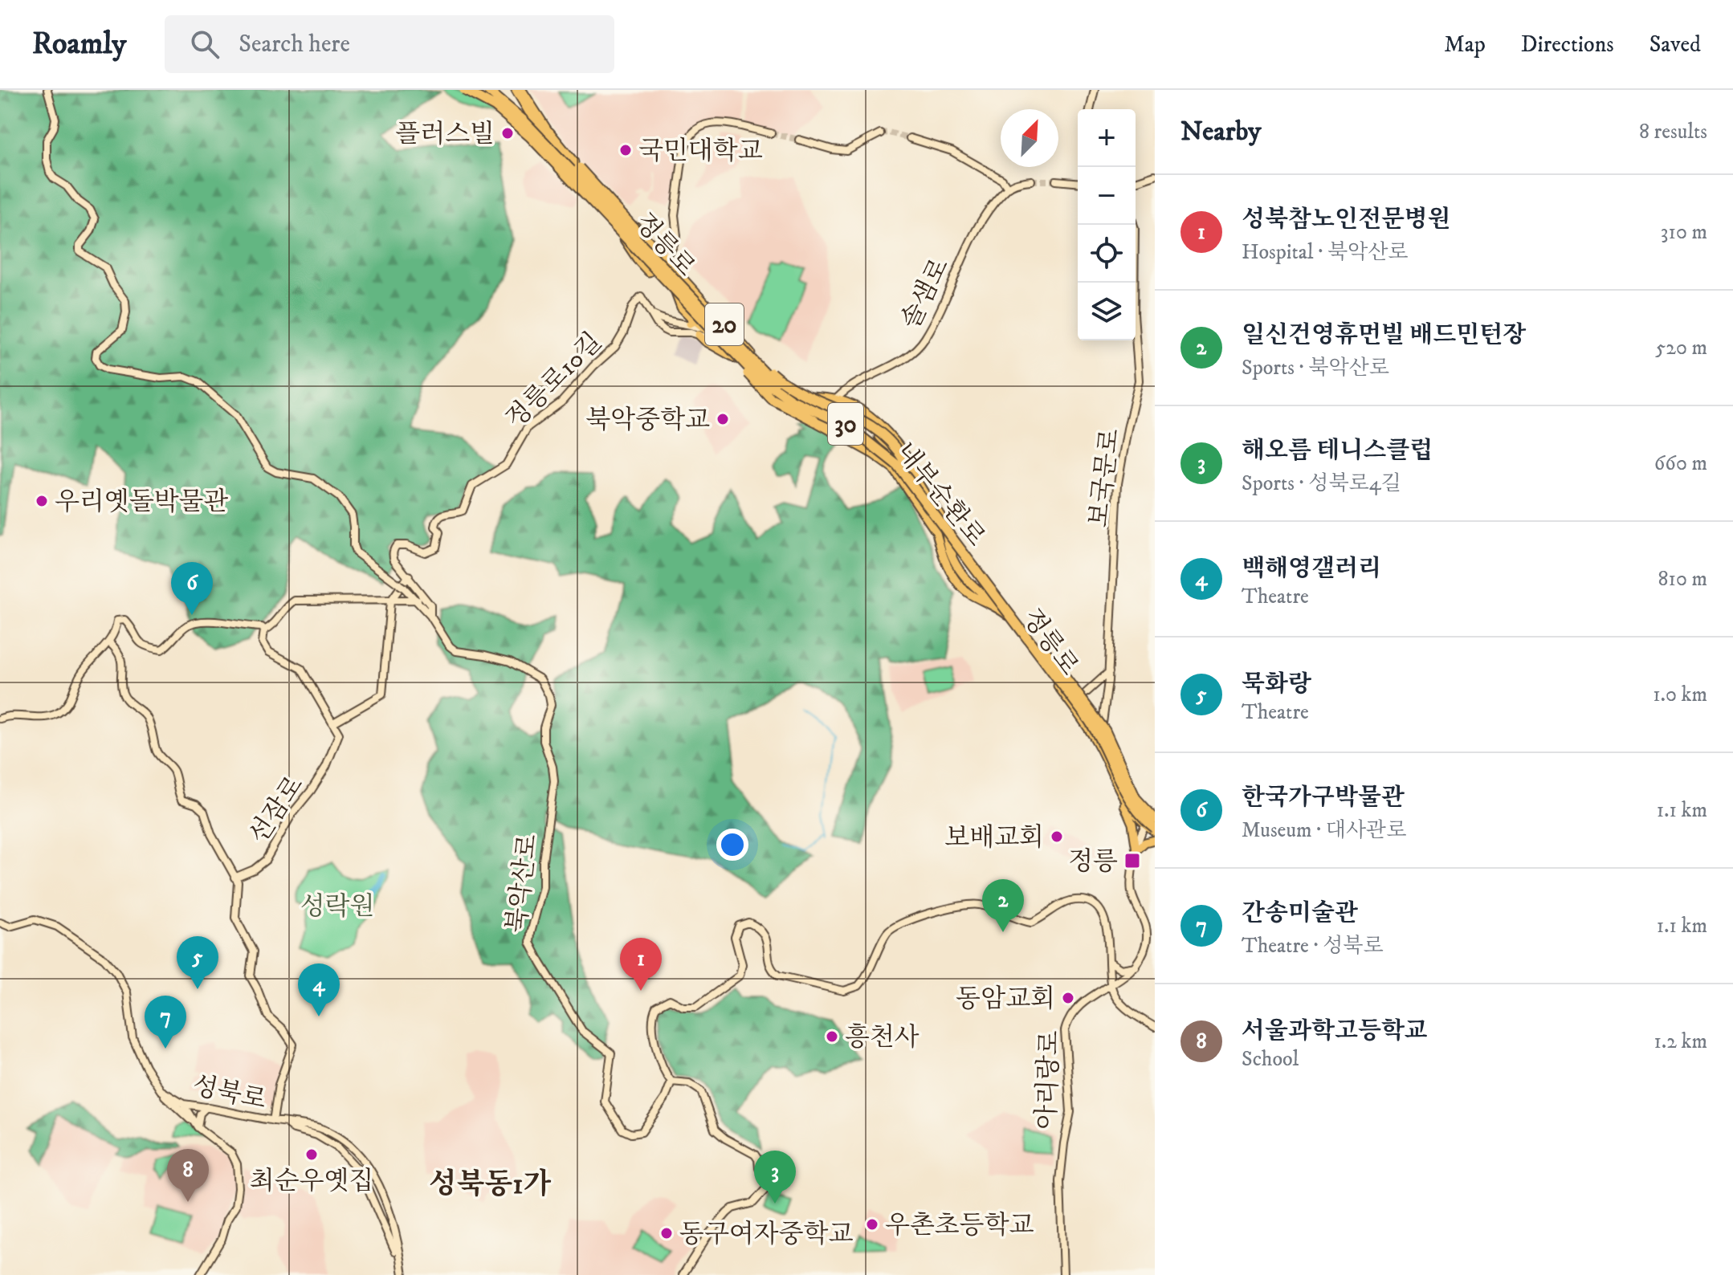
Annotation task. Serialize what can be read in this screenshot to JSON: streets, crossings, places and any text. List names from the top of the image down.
{
  "streets": {
    "highway": ["30", "내부순환로"],
    "main road": ["정릉로", "20"],
    "street": [
      "솔샘로",
      "정릉로10길",
      "보국문로",
      "선잠로",
      "북악산로",
      "아리랑로",
      "성북로"
    ]
  },
  "crossings": [
    ["정릉로", "솔샘로"],
    ["정릉로", "내부순환로"]
  ],
  "districts": ["성북동1가"],
  "parks": ["성락원"],
  "places": {
    "other": [
      "플러스빌",
      "국민대학교",
      "북악중학교",
      "우리옛돌박물관",
      "보배교회",
      "동암교회",
      "흥천사",
      "최순우옛집",
      "우촌초등학교",
      "동구여자중학교"
    ],
    "transit": ["정릉"]
  },
  "north": "top right",
  "page": {
    "header": "Roamly",
    "search": "Search here",
    "nav": ["Map", "Directions", "Saved"],
    "heading": ["Nearby", "8 results"],
    "map_buttons": ["+", "−"],
    "list": [
      {
        "mark": "1",
        "name": "성북참노인전문병원",
        "note": "Hospital · 북악산로",
        "value": "310 m"
      },
      {
        "mark": "2",
        "name": "일신건영휴먼빌 배드민턴장",
        "note": "Sports · 북악산로",
        "value": "520 m"
      },
      {
        "mark": "3",
        "name": "해오름 테니스클럽",
        "note": "Sports · 성북로4길",
        "value": "660 m"
      },
      {
        "mark": "4",
        "name": "백해영갤러리",
        "note": "Theatre",
        "value": "810 m"
      },
      {
        "mark": "5",
        "name": "묵화랑",
        "note": "Theatre",
        "value": "1.0 km"
      },
      {
        "mark": "6",
        "name": "한국가구박물관",
        "note": "Museum · 대사관로",
        "value": "1.1 km"
      },
      {
        "mark": "7",
        "name": "간송미술관",
        "note": "Theatre · 성북로",
        "value": "1.1 km"
      },
      {
        "mark": "8",
        "name": "서울과학고등학교",
        "note": "School",
        "value": "1.2 km"
      }
    ],
    "pins": [
      "6",
      "2",
      "5",
      "1",
      "4",
      "7",
      "8",
      "3"
    ]
  }
}
